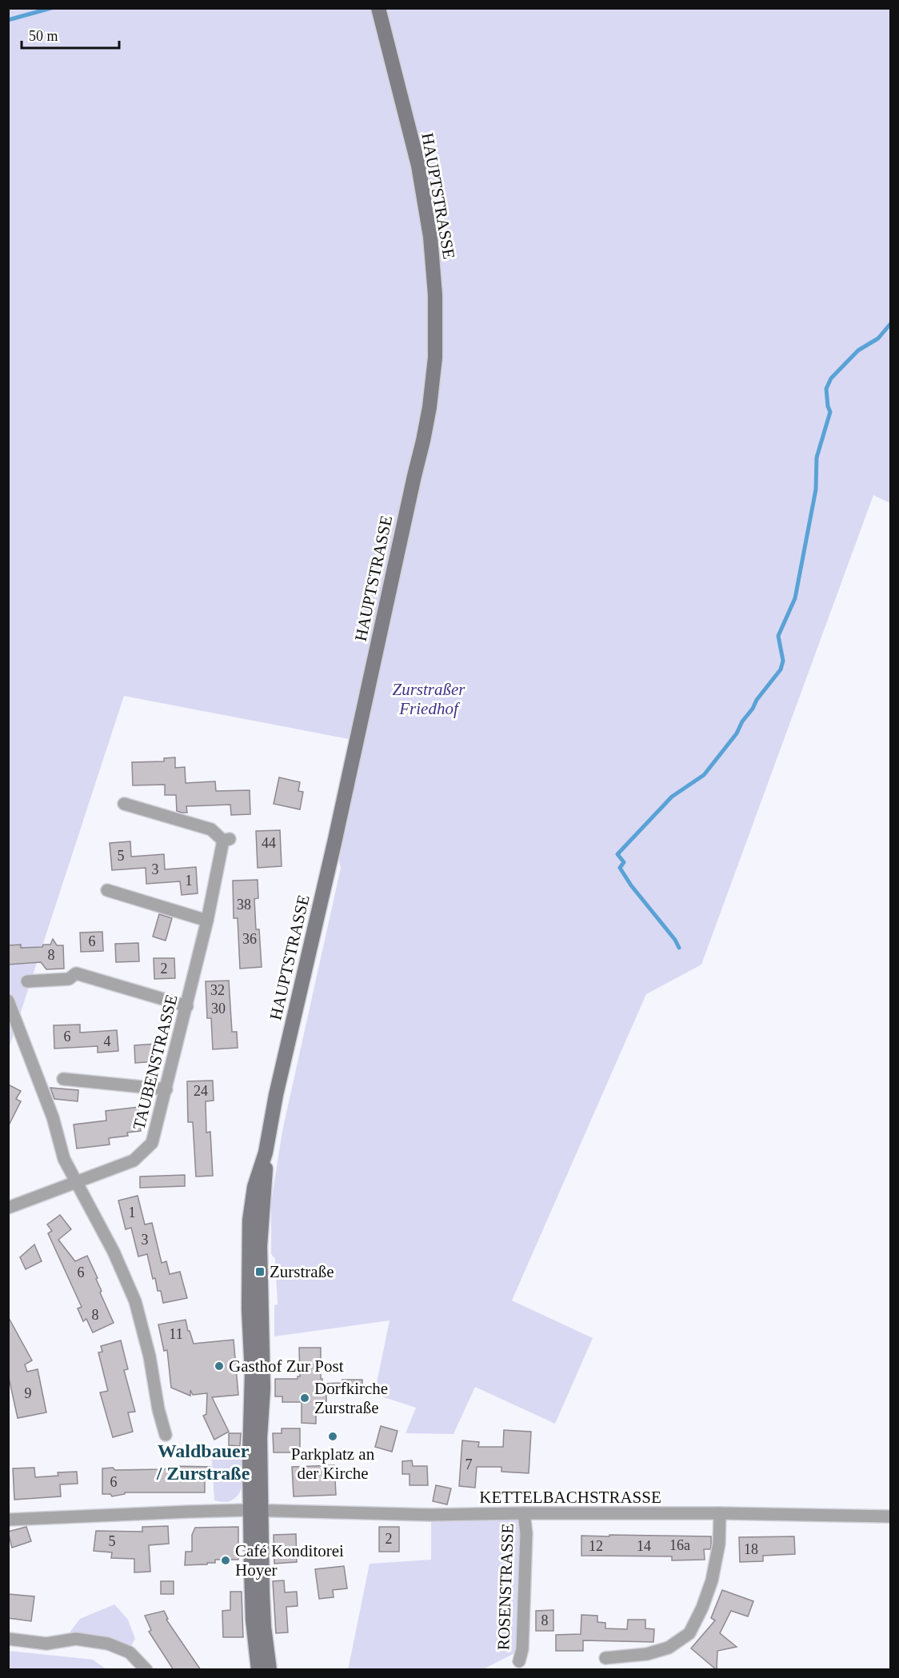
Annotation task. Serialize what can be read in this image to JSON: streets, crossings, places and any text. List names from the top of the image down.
{
  "streets": {
    "main road": ["HAUPTSTRASSE"],
    "street": ["TAUBENSTRASSE", "KETTELBACHSTRASSE", "ROSENSTRASSE"]
  },
  "crossings": [
    ["HAUPTSTRASSE", "KETTELBACHSTRASSE"],
    ["KETTELBACHSTRASSE", "ROSENSTRASSE"]
  ],
  "districts": ["Waldbauer / Zurstraße"],
  "parks": ["Zurstraßer Friedhof"],
  "places": {
    "transit": ["Zurstraße"],
    "other": [
      "Gasthof Zur Post",
      "Dorfkirche Zurstraße",
      "Parkplatz an der Kirche",
      "Café Konditorei Hoyer"
    ]
  },
  "house_numbers": [
    "44",
    "5",
    "3",
    "1",
    "38",
    "36",
    "6",
    "8",
    "2",
    "32",
    "30",
    "6",
    "4",
    "24",
    "1",
    "3",
    "6",
    "8",
    "11",
    "9",
    "7",
    "6",
    "2",
    "5",
    "16a",
    "12",
    "14",
    "18",
    "8"
  ],
  "scale_bar": "50 m"
}
